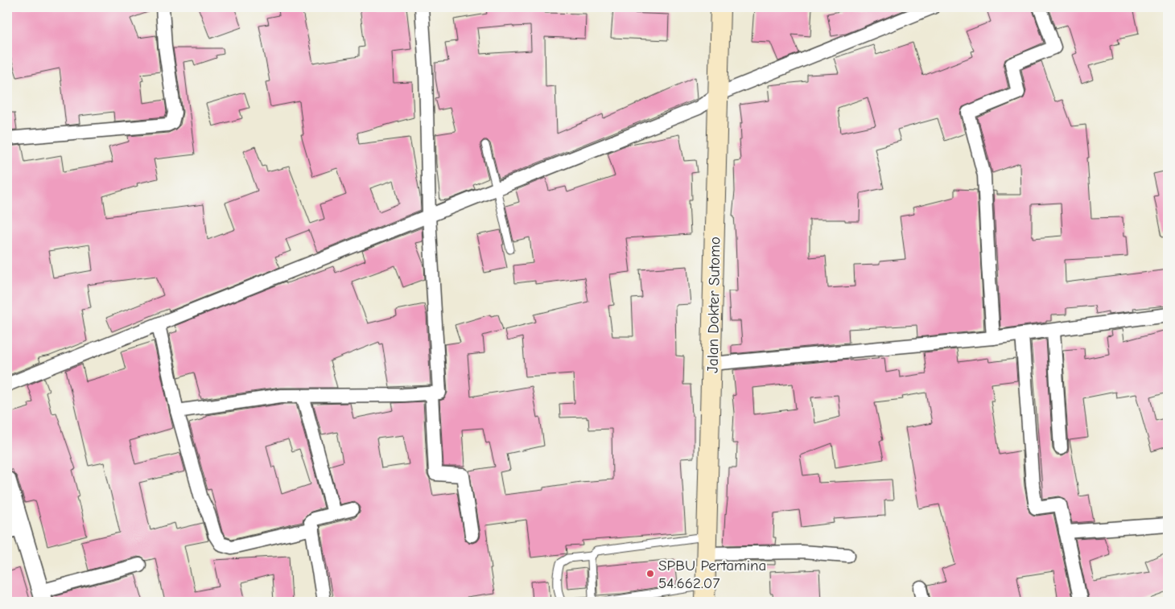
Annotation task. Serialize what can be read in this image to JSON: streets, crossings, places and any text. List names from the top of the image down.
{
  "streets": {
    "main road": ["Jalan Dokter Sutomo"]
  },
  "places": ["SPBU Pertamina 54.662.07"]
}
